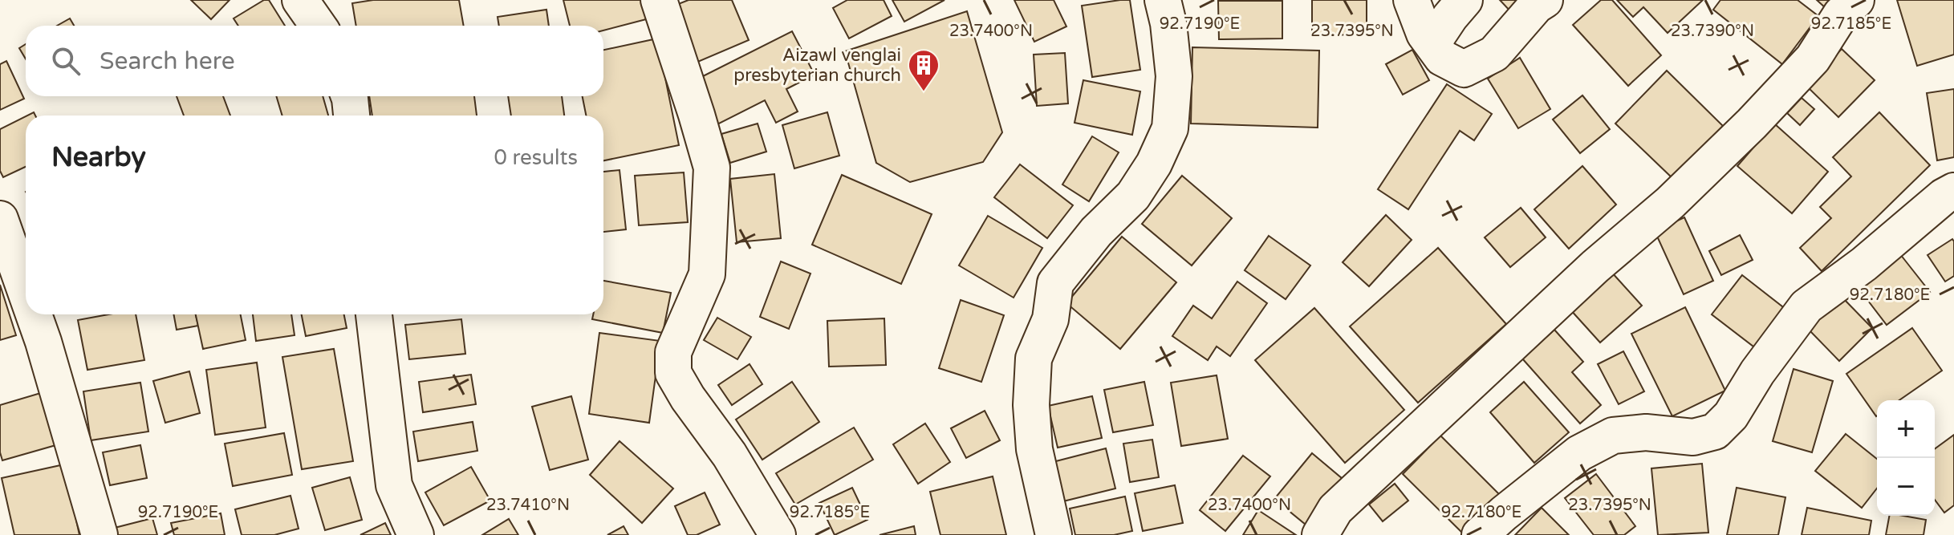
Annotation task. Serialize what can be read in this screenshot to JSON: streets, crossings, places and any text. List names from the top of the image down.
{
  "places": {
    "building": ["Aizawl venglai presbyterian church"]
  },
  "page": {
    "search": "Search here",
    "heading": ["Nearby", "0 results"],
    "map_buttons": ["+", "−"]
  },
  "coordinates": [
    "92.7190°E",
    "92.7185°E",
    "23.7400°N",
    "23.7395°N",
    "23.7390°N",
    "92.7180°E",
    "23.7410°N"
  ]
}
